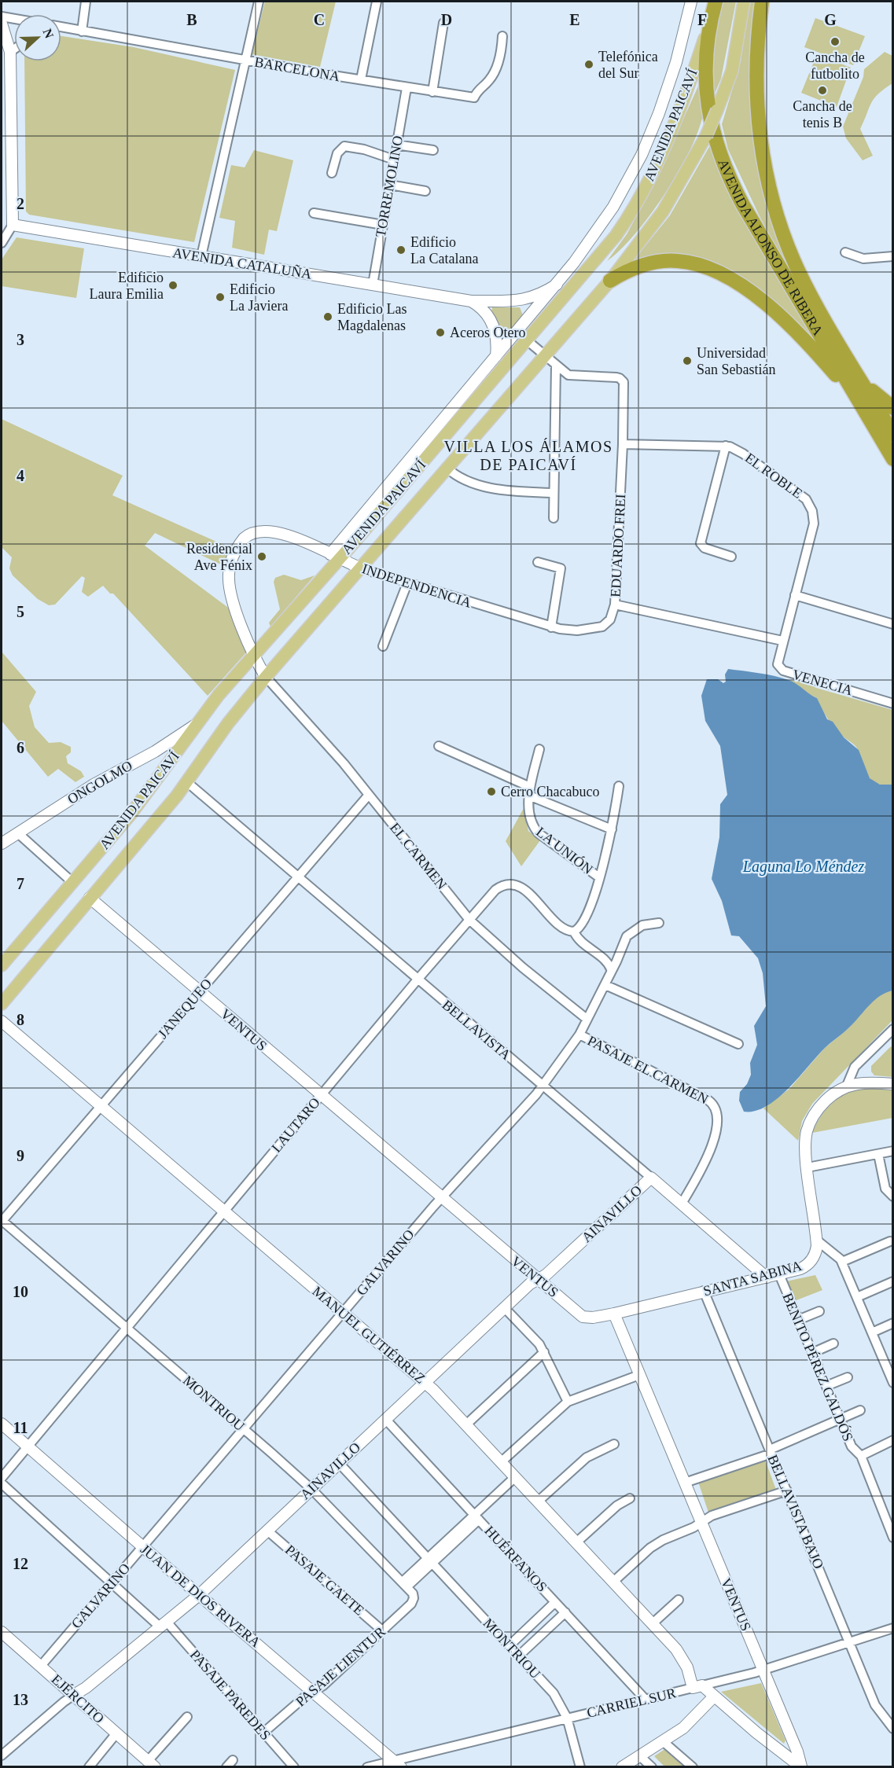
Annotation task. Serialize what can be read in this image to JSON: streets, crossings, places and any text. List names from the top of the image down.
{
  "streets": {
    "highway": ["AVENIDA ALONSO DE RIBERA"],
    "main road": ["AVENIDA PAICAVÍ"],
    "street": [
      "BARCELONA",
      "TORREMOLINO",
      "AVENIDA CATALUÑA",
      "EL ROBLE",
      "EDUARDO FREI",
      "INDEPENDENCIA",
      "VENECIA",
      "ONGOLMO",
      "LA UNIÓN",
      "EL CARMEN",
      "JANEQUEO",
      "VENTUS",
      "BELLAVISTA",
      "PASAJE EL CARMEN",
      "LAUTARO",
      "AINAVILLO",
      "GALVARINO",
      "SANTA SABINA",
      "MANUEL GUTIÉRREZ",
      "BENITO PÉREZ GALDÓS",
      "MONTRIOU",
      "BELLAVISTA BAJO",
      "HUÉRFANOS",
      "PASAJE GAETE",
      "JUAN DE DIOS RIVERA",
      "PASAJE LIENTUR",
      "PASAJE PAREDES",
      "EJÉRCITO",
      "CARRIEL SUR"
    ]
  },
  "crossings": [
    ["BARCELONA", "TORREMOLINO"],
    ["AVENIDA PAICAVÍ", "AVENIDA ALONSO DE RIBERA"],
    ["AVENIDA PAICAVÍ", "AVENIDA CATALUÑA"],
    ["AVENIDA PAICAVÍ", "INDEPENDENCIA"],
    ["AVENIDA PAICAVÍ", "ONGOLMO"],
    ["AVENIDA PAICAVÍ", "EL CARMEN"],
    ["AVENIDA PAICAVÍ", "VENTUS"],
    ["AVENIDA PAICAVÍ", "BELLAVISTA"],
    ["TORREMOLINO", "AVENIDA CATALUÑA"],
    ["EL ROBLE", "EDUARDO FREI"],
    ["EL ROBLE", "VENECIA"],
    ["EDUARDO FREI", "INDEPENDENCIA"],
    ["INDEPENDENCIA", "EL CARMEN"],
    ["EL CARMEN", "JANEQUEO"],
    ["EL CARMEN", "LAUTARO"],
    ["EL CARMEN", "GALVARINO"],
    ["JANEQUEO", "VENTUS"],
    ["JANEQUEO", "BELLAVISTA"],
    ["JANEQUEO", "MANUEL GUTIÉRREZ"],
    ["JANEQUEO", "MONTRIOU"],
    ["VENTUS", "LAUTARO"],
    ["VENTUS", "AINAVILLO"],
    ["VENTUS", "GALVARINO"],
    ["VENTUS", "SANTA SABINA"],
    ["VENTUS", "MANUEL GUTIÉRREZ"],
    ["VENTUS", "CARRIEL SUR"],
    ["BELLAVISTA", "PASAJE EL CARMEN"],
    ["BELLAVISTA", "LAUTARO"],
    ["BELLAVISTA", "AINAVILLO"],
    ["BELLAVISTA", "GALVARINO"],
    ["BELLAVISTA", "SANTA SABINA"],
    ["PASAJE EL CARMEN", "GALVARINO"],
    ["LAUTARO", "GALVARINO"],
    ["LAUTARO", "MANUEL GUTIÉRREZ"],
    ["LAUTARO", "MONTRIOU"],
    ["LAUTARO", "JUAN DE DIOS RIVERA"],
    ["AINAVILLO", "MANUEL GUTIÉRREZ"],
    ["AINAVILLO", "MONTRIOU"],
    ["AINAVILLO", "HUÉRFANOS"],
    ["AINAVILLO", "PASAJE GAETE"],
    ["AINAVILLO", "JUAN DE DIOS RIVERA"],
    ["AINAVILLO", "PASAJE PAREDES"],
    ["AINAVILLO", "EJÉRCITO"],
    ["GALVARINO", "MANUEL GUTIÉRREZ"],
    ["GALVARINO", "MONTRIOU"],
    ["GALVARINO", "JUAN DE DIOS RIVERA"],
    ["GALVARINO", "PASAJE PAREDES"],
    ["GALVARINO", "EJÉRCITO"],
    ["SANTA SABINA", "BENITO PÉREZ GALDÓS"],
    ["SANTA SABINA", "BELLAVISTA BAJO"],
    ["MANUEL GUTIÉRREZ", "CARRIEL SUR"],
    ["MONTRIOU", "PASAJE LIENTUR"],
    ["MONTRIOU", "CARRIEL SUR"],
    ["BELLAVISTA BAJO", "CARRIEL SUR"],
    ["HUÉRFANOS", "CARRIEL SUR"],
    ["PASAJE GAETE", "PASAJE LIENTUR"],
    ["JUAN DE DIOS RIVERA", "PASAJE LIENTUR"],
    ["JUAN DE DIOS RIVERA", "CARRIEL SUR"],
    ["PASAJE LIENTUR", "PASAJE PAREDES"]
  ],
  "districts": ["VILLA LOS ÁLAMOS DE PAICAVÍ"],
  "water": ["Laguna Lo Méndez"],
  "places": [
    "Cancha de futbolito",
    "Telefónica del Sur",
    "Cancha de tenis B",
    "Edificio La Catalana",
    "Edificio Laura Emilia",
    "Edificio La Javiera",
    "Edificio Las Magdalenas",
    "Aceros Otero",
    "Universidad San Sebastián",
    "Residencial Ave Fénix",
    "Cerro Chacabuco"
  ],
  "north": "right",
  "grid": {
    "columns": [
      "B",
      "C",
      "D",
      "E",
      "F",
      "G"
    ],
    "rows": [
      "2",
      "3",
      "4",
      "5",
      "6",
      "7",
      "8",
      "9",
      "10",
      "11",
      "12",
      "13"
    ]
  }
}
